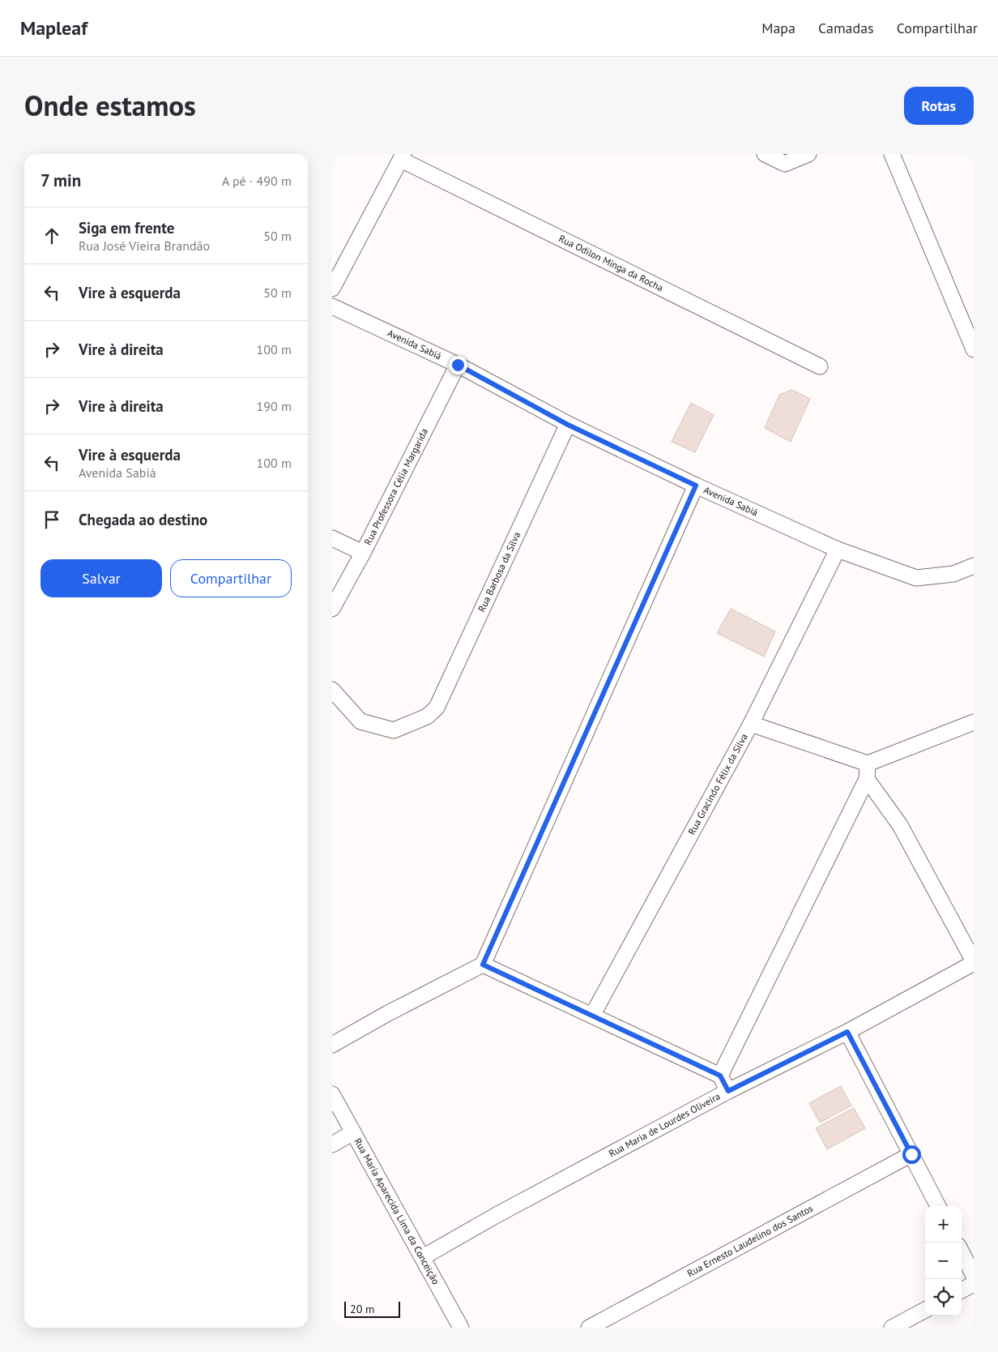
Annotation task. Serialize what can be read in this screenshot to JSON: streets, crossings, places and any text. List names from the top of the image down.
{
  "streets": {
    "street": [
      "Rua Odilon Minga da Rocha",
      "Avenida Sabiá",
      "Rua Professora Célia Margarida",
      "Rua Barbosa da Silva",
      "Rua Gracindo Félix da Silva",
      "Rua Maria de Lourdes Oliveira",
      "Rua Maria Aparecida Lima da Conceição",
      "Rua Ernesto Laudelino dos Santos"
    ]
  },
  "crossings": [
    ["Avenida Sabiá", "Rua Professora Célia Margarida"],
    ["Avenida Sabiá", "Rua Barbosa da Silva"],
    ["Avenida Sabiá", "Rua Gracindo Félix da Silva"],
    ["Rua Maria de Lourdes Oliveira", "Rua Maria Aparecida Lima da Conceição"]
  ],
  "scale_bar": "20 m",
  "page": {
    "header": "Mapleaf",
    "nav": ["Mapa", "Camadas", "Compartilhar"],
    "title": "Onde estamos",
    "buttons": [
      "Rotas",
      ["Salvar", "Compartilhar"]
    ],
    "heading": ["7 min", "A pé · 490 m"],
    "list": [
      ["Siga em frente", "Rua José Vieira Brandão", "50 m"],
      ["Vire à esquerda", "50 m"],
      ["Vire à direita", "100 m"],
      ["Vire à direita", "190 m"],
      ["Vire à esquerda", "Avenida Sabiá", "100 m"],
      "Chegada ao destino"
    ],
    "map_buttons": ["+", "−"],
    "scale": "20 m"
  }
}
